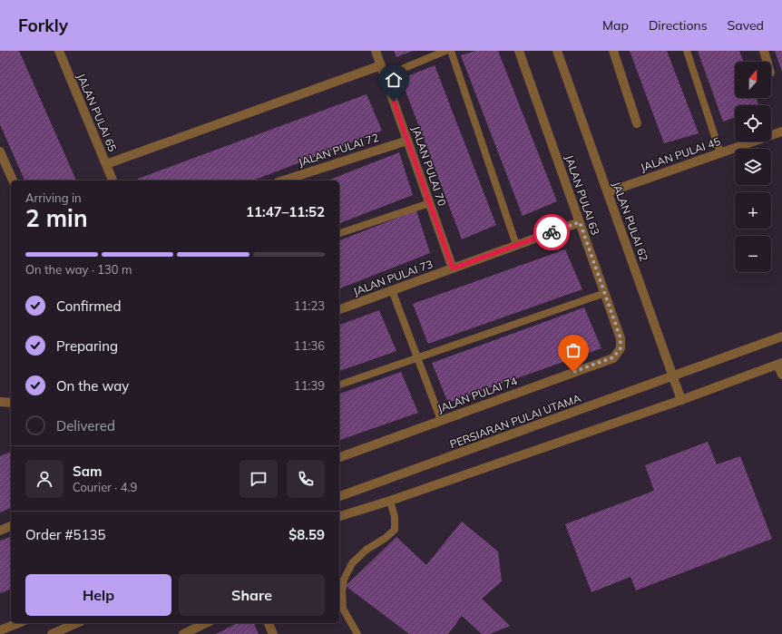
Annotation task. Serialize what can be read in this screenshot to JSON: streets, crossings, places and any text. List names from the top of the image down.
{
  "streets": {
    "street": [
      "JALAN PULAI 65",
      "JALAN PULAI 72",
      "JALAN PULAI 45",
      "JALAN PULAI 70",
      "JALAN PULAI 63",
      "JALAN PULAI 62",
      "JALAN PULAI 73",
      "JALAN PULAI 74",
      "PERSIARAN PULAI UTAMA"
    ]
  },
  "crossings": [
    ["JALAN PULAI 72", "JALAN PULAI 70"],
    ["JALAN PULAI 45", "JALAN PULAI 62"],
    ["JALAN PULAI 70", "JALAN PULAI 73"],
    ["JALAN PULAI 63", "JALAN PULAI 73"],
    ["JALAN PULAI 63", "JALAN PULAI 74"],
    ["JALAN PULAI 62", "PERSIARAN PULAI UTAMA"]
  ],
  "north": "top",
  "page": {
    "header": "Forkly",
    "nav": ["Map", "Directions", "Saved"],
    "map_buttons": ["+", "−"],
    "heading": ["2 min", "Arriving in", "11:47–11:52"],
    "panel": [
      "Sam",
      "Courier · 4.9",
      "Order #5135",
      "$8.59"
    ],
    "bar": "On the way · 130 m",
    "list": [
      ["Confirmed", "11:23"],
      ["Preparing", "11:36"],
      ["On the way", "11:39"],
      "Delivered"
    ],
    "buttons": ["Help", "Share"]
  }
}
